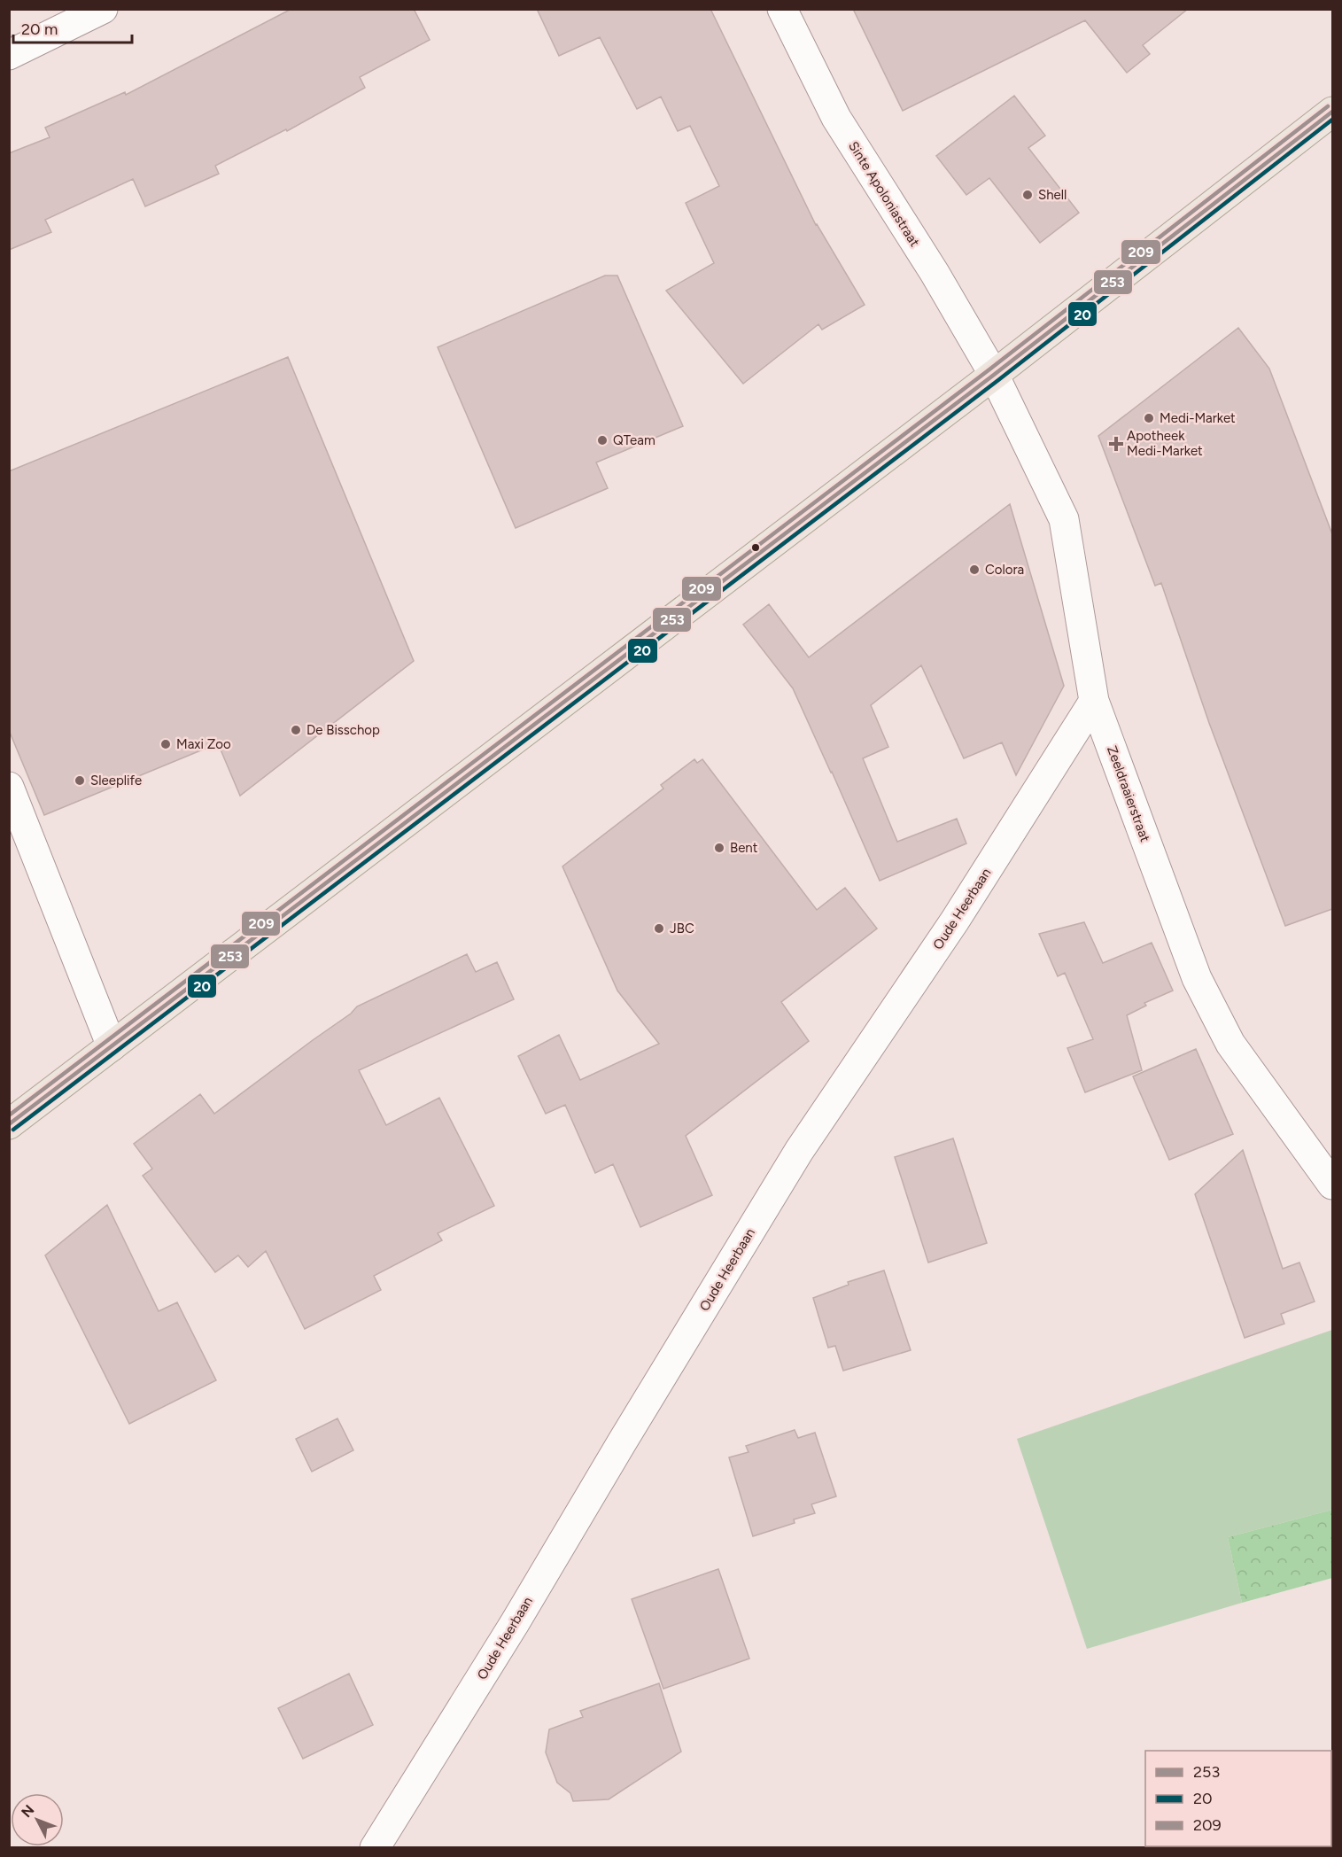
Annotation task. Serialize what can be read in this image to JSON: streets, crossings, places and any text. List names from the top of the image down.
{
  "streets": {
    "street": ["Sinte Apoloniastraat", "Zeeldraaierstraat", "Oude Heerbaan"]
  },
  "crossings": [
    ["Sinte Apoloniastraat", "Zeeldraaierstraat"],
    ["Zeeldraaierstraat", "Oude Heerbaan"]
  ],
  "places": {
    "other": [
      "Shell",
      "Medi-Market",
      "QTeam",
      "Colora",
      "De Bisschop",
      "Maxi Zoo",
      "Sleeplife",
      "Bent",
      "JBC"
    ],
    "health": ["Apotheek Medi-Market"]
  },
  "lines": ["transit line 209", "transit line 253", "transit line 20"],
  "legend": ["253", "20", "209"],
  "scale_bar": "20 m",
  "north": "top left"
}
